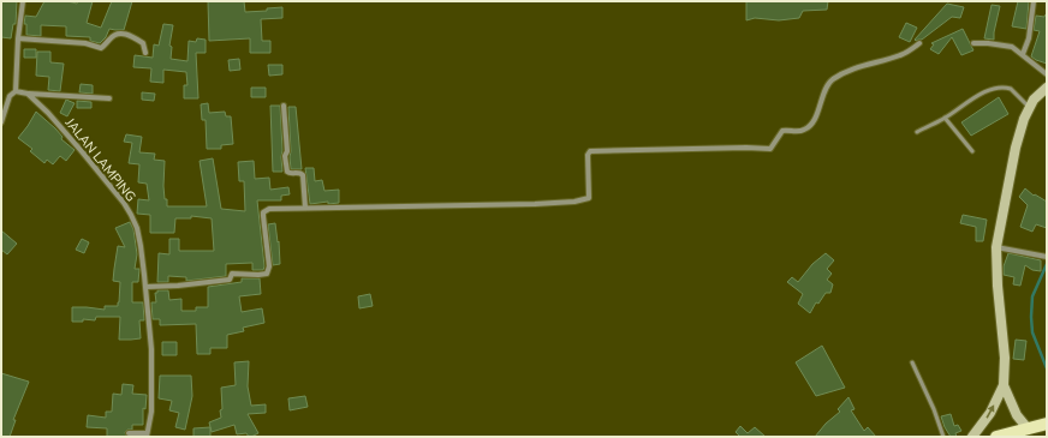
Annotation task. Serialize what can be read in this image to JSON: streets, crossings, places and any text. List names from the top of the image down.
{
  "streets": {
    "street": ["JALAN LAMPING"]
  }
}
